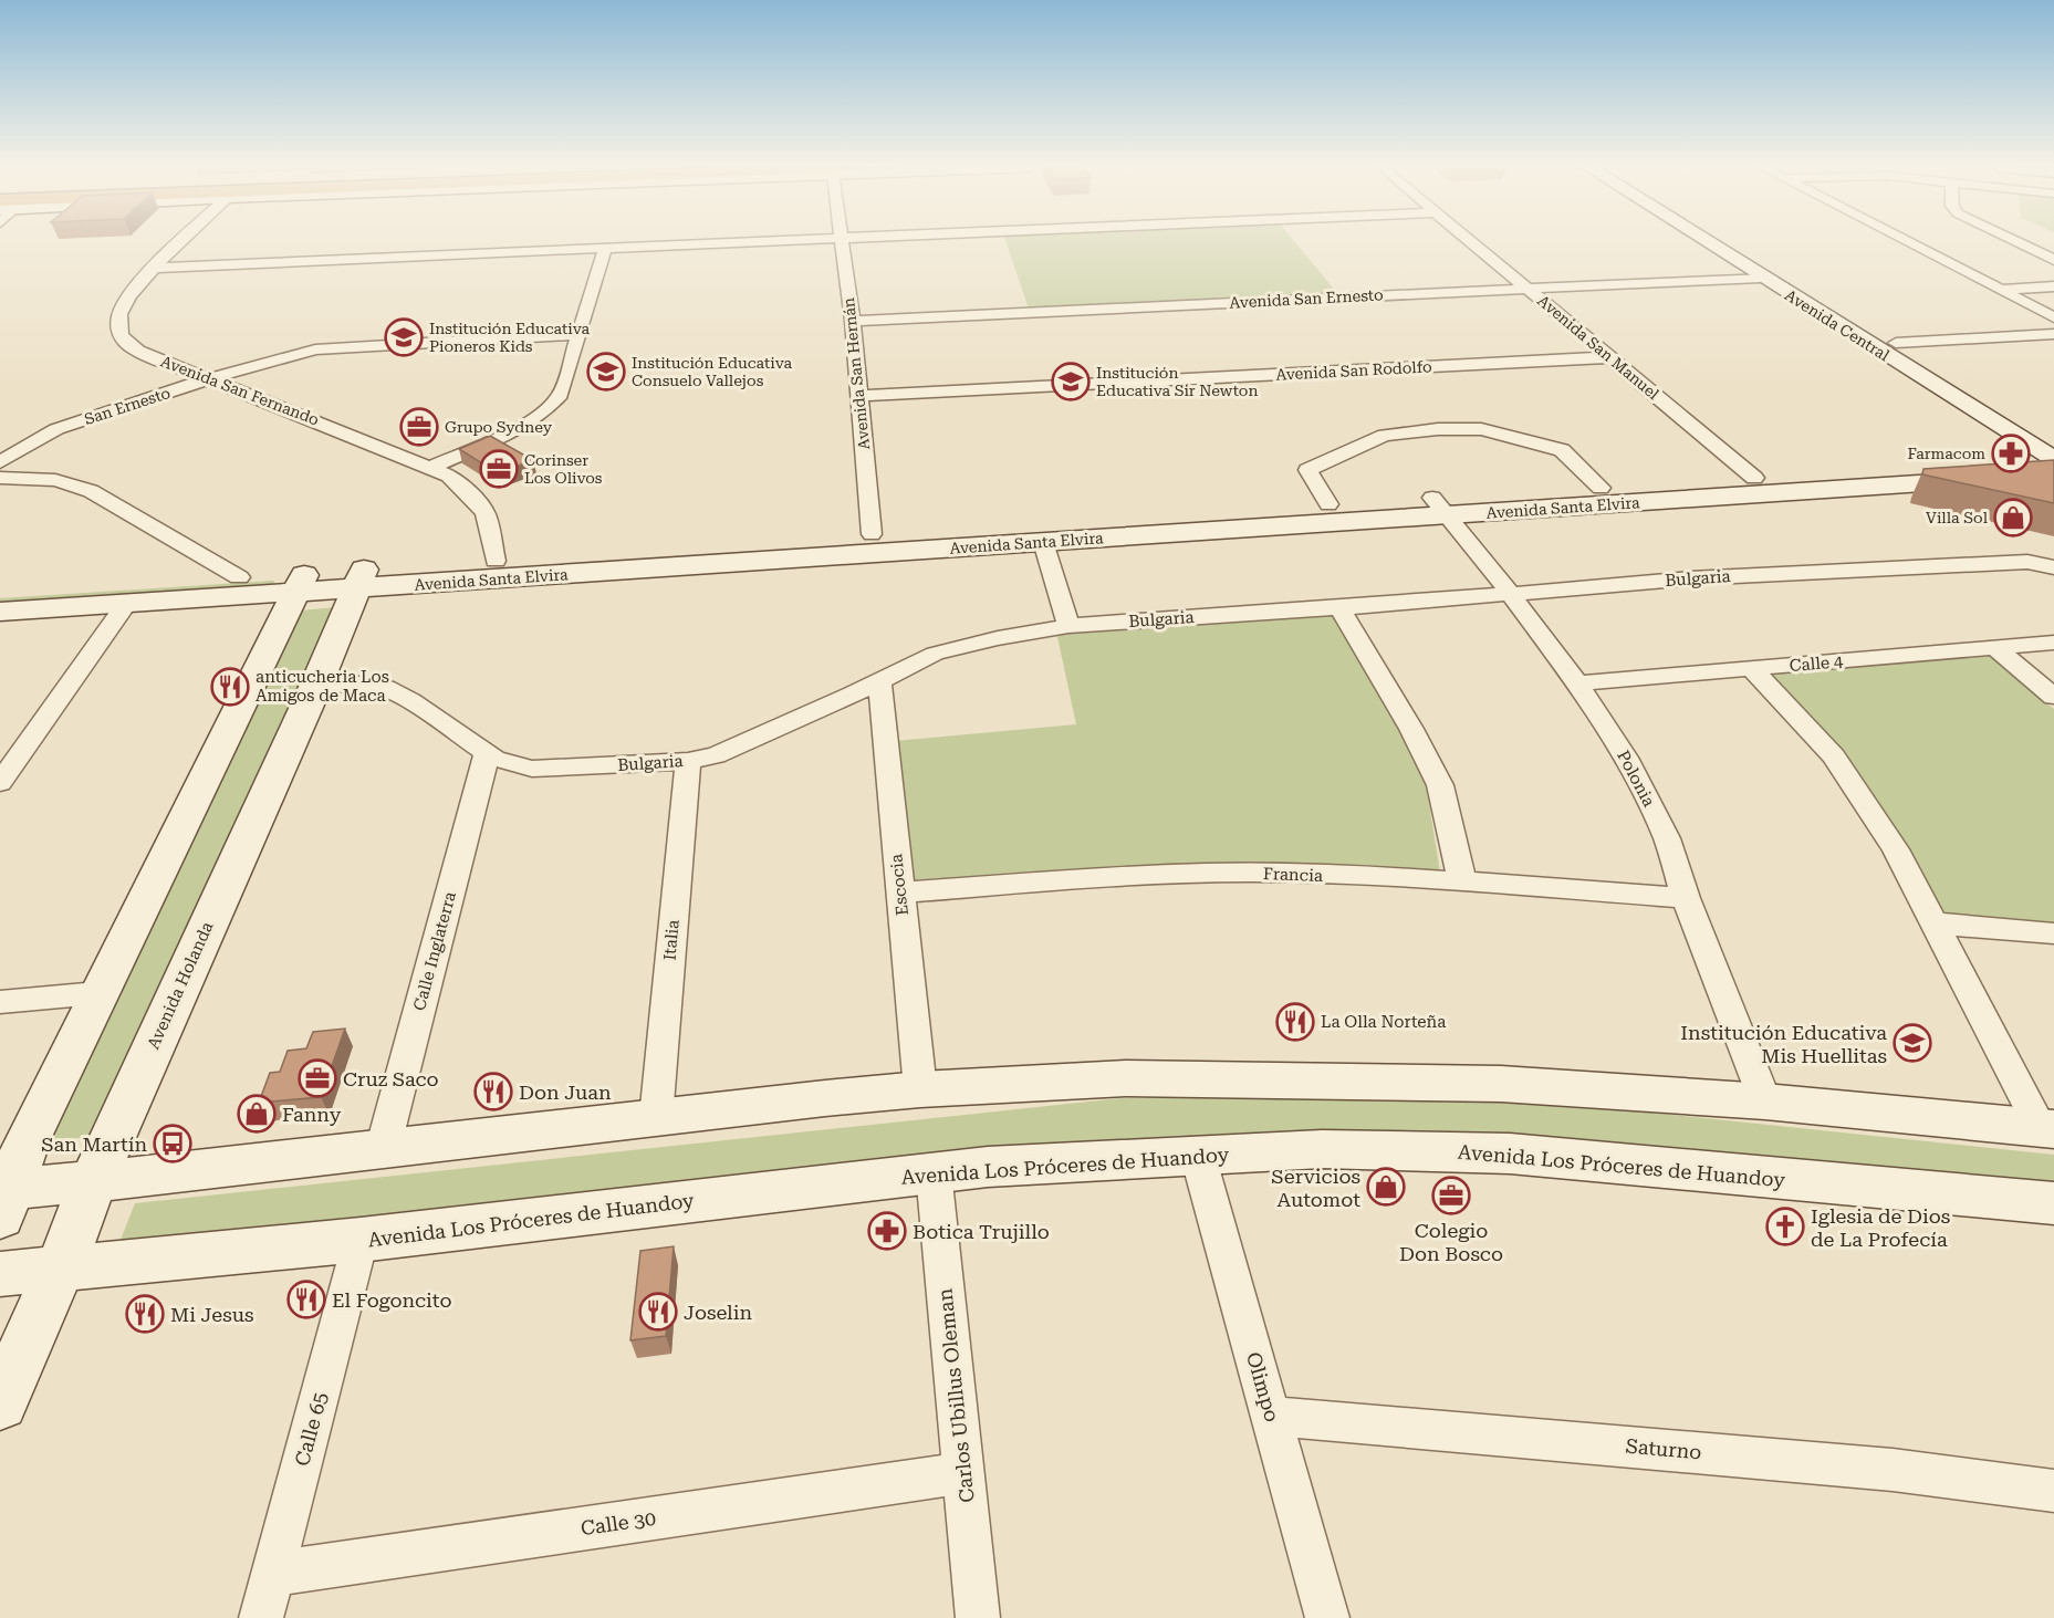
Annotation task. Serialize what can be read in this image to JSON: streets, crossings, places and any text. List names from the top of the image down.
{
  "streets": {
    "main road": [
      "Avenida Central",
      "Avenida Santa Elvira",
      "Avenida Holanda",
      "Avenida Los Próceres de Huandoy"
    ],
    "street": [
      "Avenida San Ernesto",
      "Avenida San Manuel",
      "Avenida San Rodolfo",
      "Avenida San Hernán",
      "Avenida San Fernando",
      "San Ernesto",
      "Bulgaria",
      "Calle 4",
      "Polonia",
      "Francia",
      "Escocia",
      "Italia",
      "Calle Inglaterra",
      "Olimpo",
      "Carlos Ubillus Oleman",
      "Calle 65",
      "Saturno",
      "Calle 30"
    ]
  },
  "crossings": [
    ["Avenida San Ernesto", "Avenida Central"],
    ["Avenida San Ernesto", "Avenida San Manuel"],
    ["Avenida San Ernesto", "Avenida San Hernán"],
    ["Avenida Central", "Avenida Santa Elvira"],
    ["Avenida San Manuel", "Avenida San Rodolfo"],
    ["Avenida San Manuel", "Avenida Santa Elvira"],
    ["Avenida San Rodolfo", "Avenida San Hernán"],
    ["Avenida San Hernán", "Avenida Santa Elvira"],
    ["Avenida San Fernando", "San Ernesto"],
    ["Avenida San Fernando", "Avenida Santa Elvira"],
    ["Avenida Santa Elvira", "Polonia"],
    ["Avenida Santa Elvira", "Avenida Holanda"],
    ["Bulgaria", "Polonia"],
    ["Bulgaria", "Escocia"],
    ["Bulgaria", "Italia"],
    ["Bulgaria", "Calle Inglaterra"],
    ["Bulgaria", "Avenida Holanda"],
    ["Calle 4", "Polonia"],
    ["Polonia", "Francia"],
    ["Francia", "Escocia"],
    ["Avenida Holanda", "Avenida Los Próceres de Huandoy"],
    ["Avenida Los Próceres de Huandoy", "Olimpo"],
    ["Avenida Los Próceres de Huandoy", "Carlos Ubillus Oleman"],
    ["Avenida Los Próceres de Huandoy", "Calle 65"],
    ["Olimpo", "Saturno"],
    ["Carlos Ubillus Oleman", "Calle 30"],
    ["Calle 65", "Calle 30"]
  ],
  "places": {
    "school or university": [
      "Institución Educativa Pioneros Kids",
      "Institución Educativa Consuelo Vallejos",
      "Institución Educativa Sir Newton",
      "Institución Educativa Mis Huellitas"
    ],
    "office": [
      "Grupo Sydney",
      "Corinser Los Olivos",
      "Cruz Saco",
      "Colegio Don Bosco"
    ],
    "pharmacy": ["Farmacom", "Botica Trujillo"],
    "shop": ["Villa Sol", "Fanny", "Servicios Automot"],
    "restaurant": [
      "anticucheria Los Amigos de Maca",
      "La Olla Norteña",
      "Don Juan",
      "El Fogoncito",
      "Joselin",
      "Mi Jesus"
    ],
    "bus stop": ["San Martín"],
    "church": ["Iglesia de Dios de La Profecía"]
  }
}
